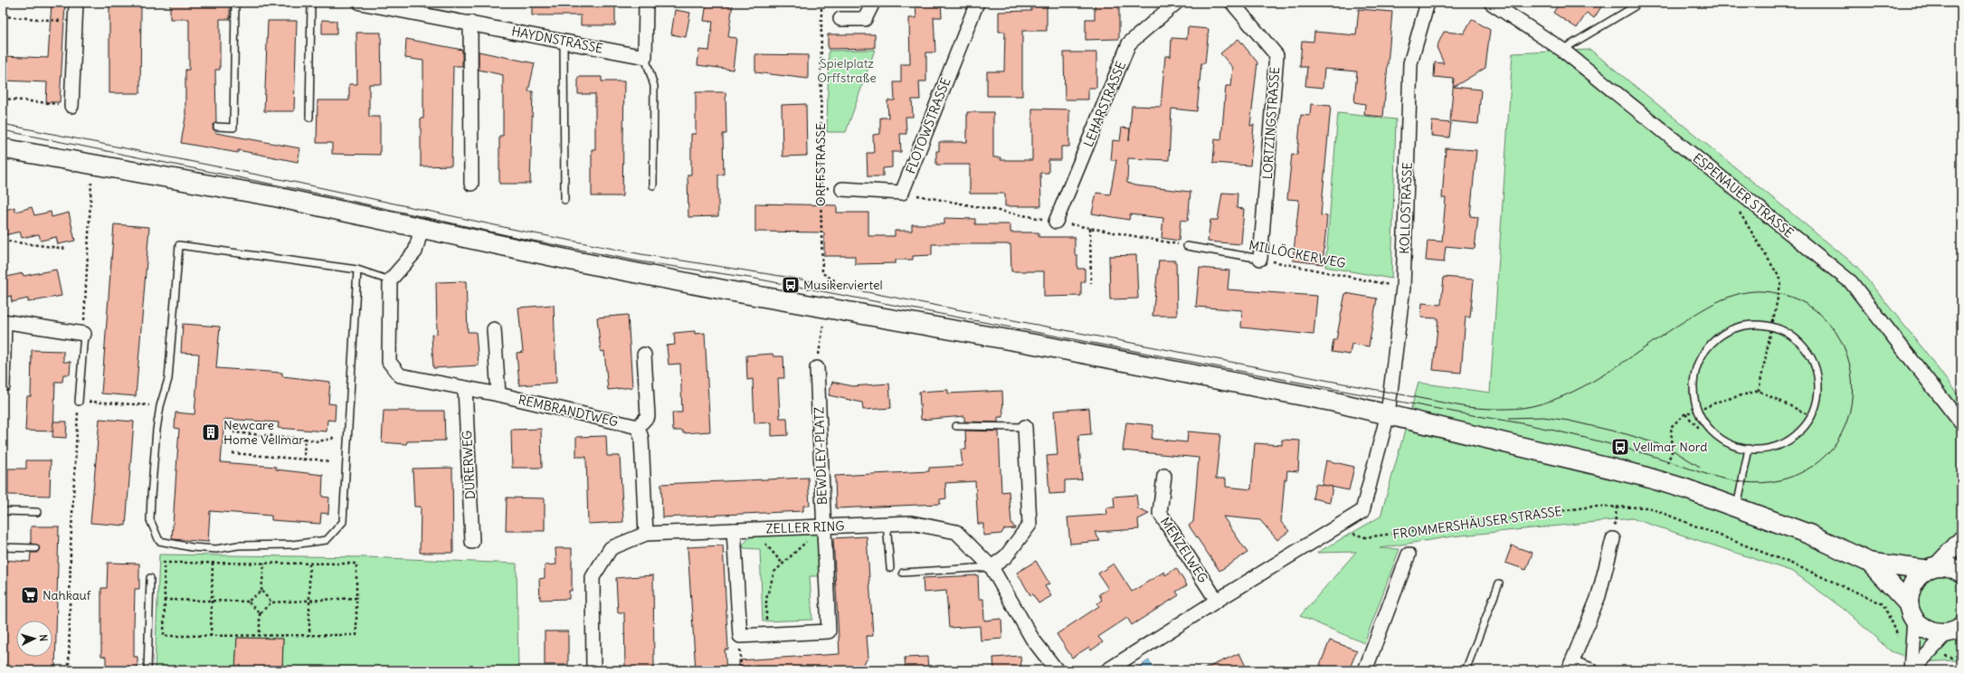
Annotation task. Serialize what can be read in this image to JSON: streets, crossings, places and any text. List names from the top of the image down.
{
  "streets": {
    "street": [
      "HAYDNSTRASSE",
      "LEHARSTRASSE",
      "LORTZINGSTRASSE",
      "FLOTOWSTRASSE",
      "ESPENAUER STRASSE",
      "KOLLOSTRASSE",
      "REMBRANDTWEG",
      "BEWDLEY-PLATZ",
      "DÜRERWEG",
      "ZELLER RING",
      "MENZELWEG"
    ],
    "lane": ["MILLÖCKERWEG"],
    "path": ["ORFFSTRASSE", "FROMMERSHÄUSER STRASSE"]
  },
  "crossings": [
    ["LORTZINGSTRASSE", "MILLÖCKERWEG"],
    ["KOLLOSTRASSE", "MILLÖCKERWEG"],
    ["REMBRANDTWEG", "DÜRERWEG"],
    ["BEWDLEY-PLATZ", "ZELLER RING"]
  ],
  "parks": ["Spielplatz Orffstraße"],
  "places": {
    "bus stop": ["Musikerviertel", "Vellmar Nord"],
    "building": ["Newcare Home Vellmar"],
    "supermarket": ["Nahkauf"]
  },
  "north": "right"
}
